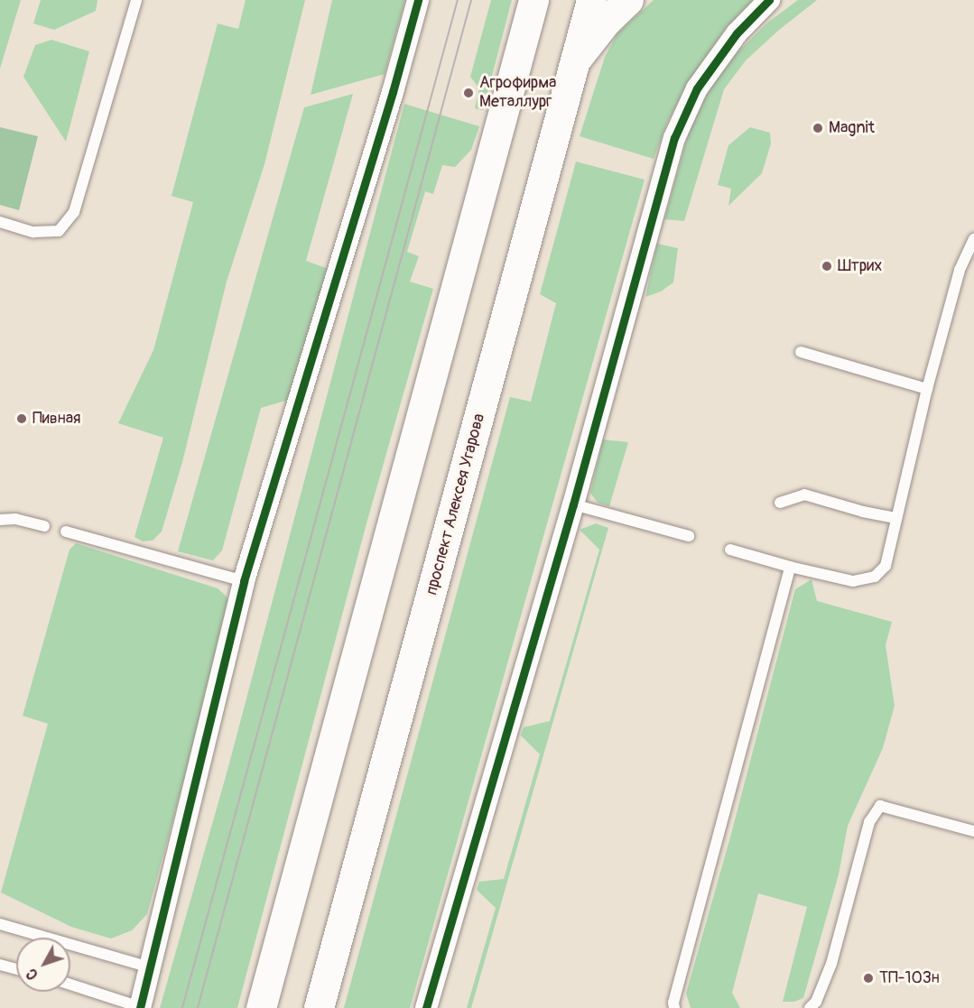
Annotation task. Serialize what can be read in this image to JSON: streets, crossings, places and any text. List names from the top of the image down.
{
  "streets": {
    "main road": ["проспект Алексея Угарова"]
  },
  "places": [
    "Агрофирма Металлург",
    "Magnit",
    "Штрих",
    "Пивная",
    "ТП-103н"
  ],
  "north": "bottom left"
}
